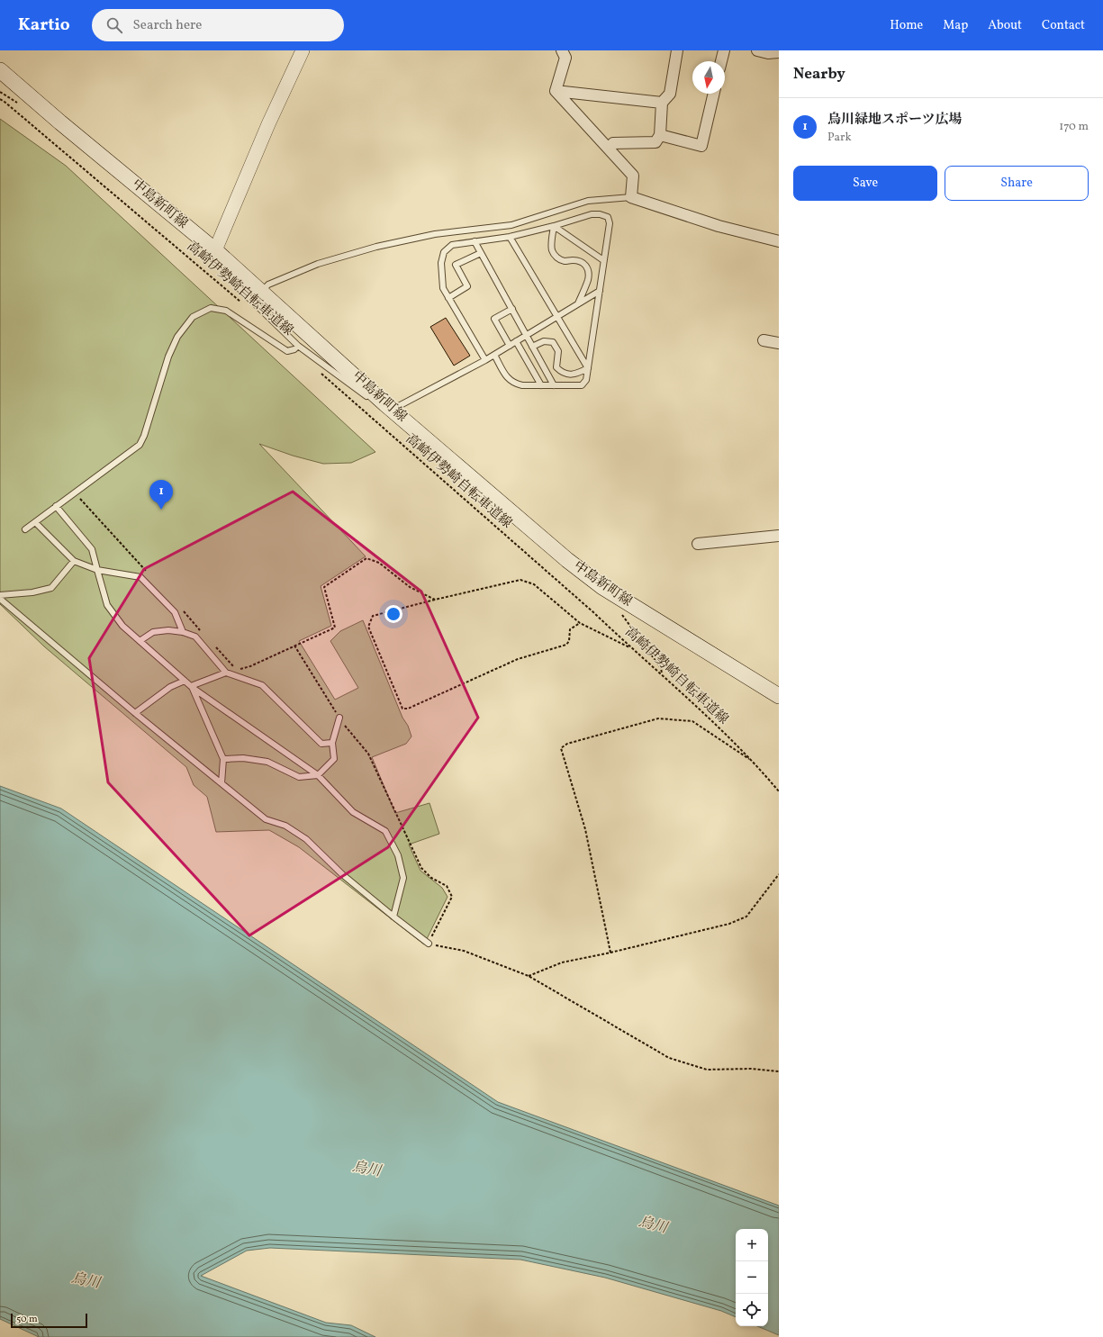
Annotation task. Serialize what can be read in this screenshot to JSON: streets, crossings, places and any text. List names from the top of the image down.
{
  "streets": {
    "main road": ["中島新町線"],
    "path": ["高崎伊勢崎自転車道線"]
  },
  "water": ["烏川"],
  "scale_bar": "50 m",
  "north": "bottom",
  "page": {
    "header": "Kartio",
    "search": "Search here",
    "nav": [
      "Home",
      "Map",
      "About",
      "Contact"
    ],
    "heading": "Nearby",
    "list": [
      {
        "mark": "1",
        "name": "烏川緑地スポーツ広場",
        "note": "Park",
        "value": "170 m"
      }
    ],
    "buttons": ["Save", "Share"],
    "pins": "1",
    "map_buttons": ["+", "−"],
    "scale": "50 m"
  }
}
